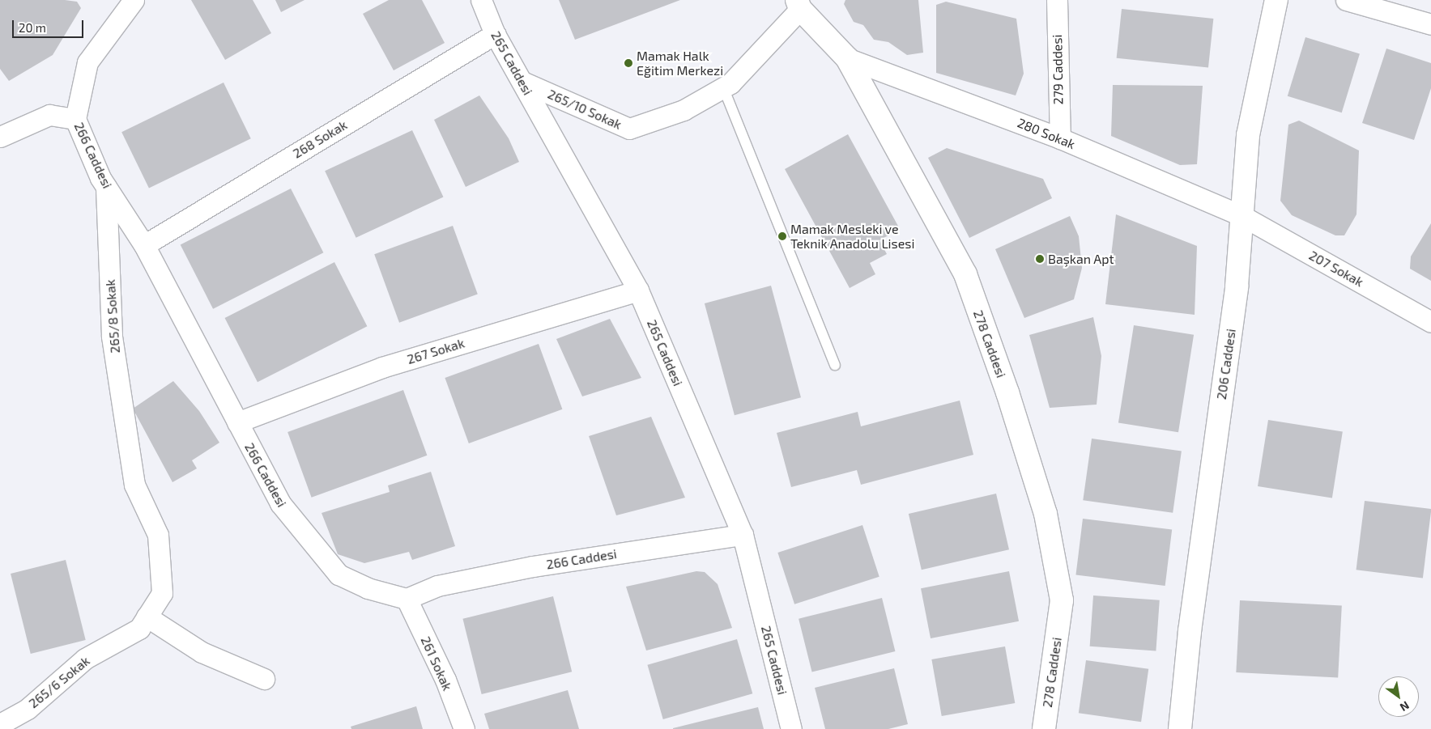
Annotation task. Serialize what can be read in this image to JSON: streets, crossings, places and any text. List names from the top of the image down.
{
  "streets": {
    "street": [
      "265 Caddesi",
      "279 Caddesi",
      "265/10 Sokak",
      "280 Sokak",
      "268 Sokak",
      "266 Caddesi",
      "207 Sokak",
      "265/8 Sokak",
      "278 Caddesi",
      "267 Sokak",
      "206 Caddesi",
      "261 Sokak",
      "265/6 Sokak"
    ]
  },
  "crossings": [
    ["265 Caddesi", "265/10 Sokak"],
    ["265 Caddesi", "268 Sokak"],
    ["265 Caddesi", "266 Caddesi"],
    ["265 Caddesi", "267 Sokak"],
    ["279 Caddesi", "280 Sokak"],
    ["265/10 Sokak", "278 Caddesi"],
    ["280 Sokak", "207 Sokak"],
    ["280 Sokak", "278 Caddesi"],
    ["280 Sokak", "206 Caddesi"],
    ["268 Sokak", "266 Caddesi"],
    ["266 Caddesi", "265/8 Sokak"],
    ["266 Caddesi", "267 Sokak"],
    ["266 Caddesi", "261 Sokak"],
    ["207 Sokak", "206 Caddesi"],
    ["265/8 Sokak", "265/6 Sokak"]
  ],
  "places": ["Mamak Halk Eğitim Merkezi", "Mamak Mesleki ve Teknik Anadolu Lisesi", "Başkan Apt"],
  "scale_bar": "20 m",
  "north": "bottom right"
}
